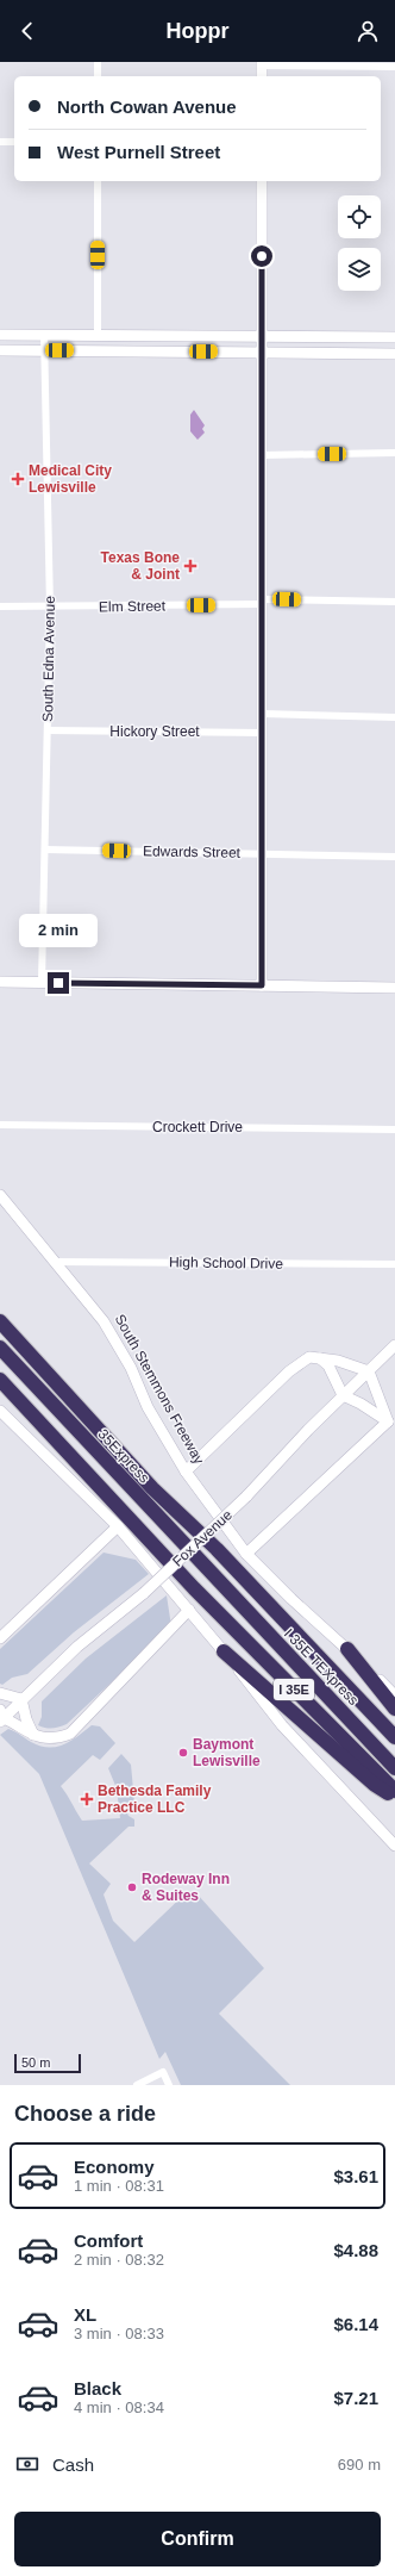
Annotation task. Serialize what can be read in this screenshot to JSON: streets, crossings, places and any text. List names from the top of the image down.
{
  "streets": {
    "highway": ["35Express", "I 35E TEXpress", "I 35E"],
    "main road": ["South Stemmons Freeway", "Fox Avenue"],
    "street": [
      "Elm Street",
      "South Edna Avenue",
      "Hickory Street",
      "Edwards Street",
      "Crockett Drive",
      "High School Drive"
    ]
  },
  "crossings": [
    ["Elm Street", "South Edna Avenue"],
    ["South Edna Avenue", "Hickory Street"],
    ["South Edna Avenue", "Edwards Street"],
    ["High School Drive", "South Stemmons Freeway"],
    ["35Express", "I 35E TEXpress"]
  ],
  "places": {
    "health": ["Medical City Lewisville", "Texas Bone & Joint", "Bethesda Family Practice LLC"],
    "other": ["Baymont Lewisville", "Rodeway Inn & Suites"]
  },
  "scale_bar": "50 m",
  "page": {
    "header": "Hoppr",
    "banner": ["North Cowan Avenue", "West Purnell Street"],
    "bubble": "2 min",
    "scale": "50 m",
    "heading": "Choose a ride",
    "list": [
      {
        "name": "Economy",
        "note": "1 min · 08:31",
        "value": "$3.61"
      },
      {
        "name": "Comfort",
        "note": "2 min · 08:32",
        "value": "$4.88"
      },
      {
        "name": "XL",
        "note": "3 min · 08:33",
        "value": "$6.14"
      },
      {
        "name": "Black",
        "note": "4 min · 08:34",
        "value": "$7.21"
      }
    ],
    "pay": ["Cash", "690 m"],
    "buttons": "Confirm"
  }
}
